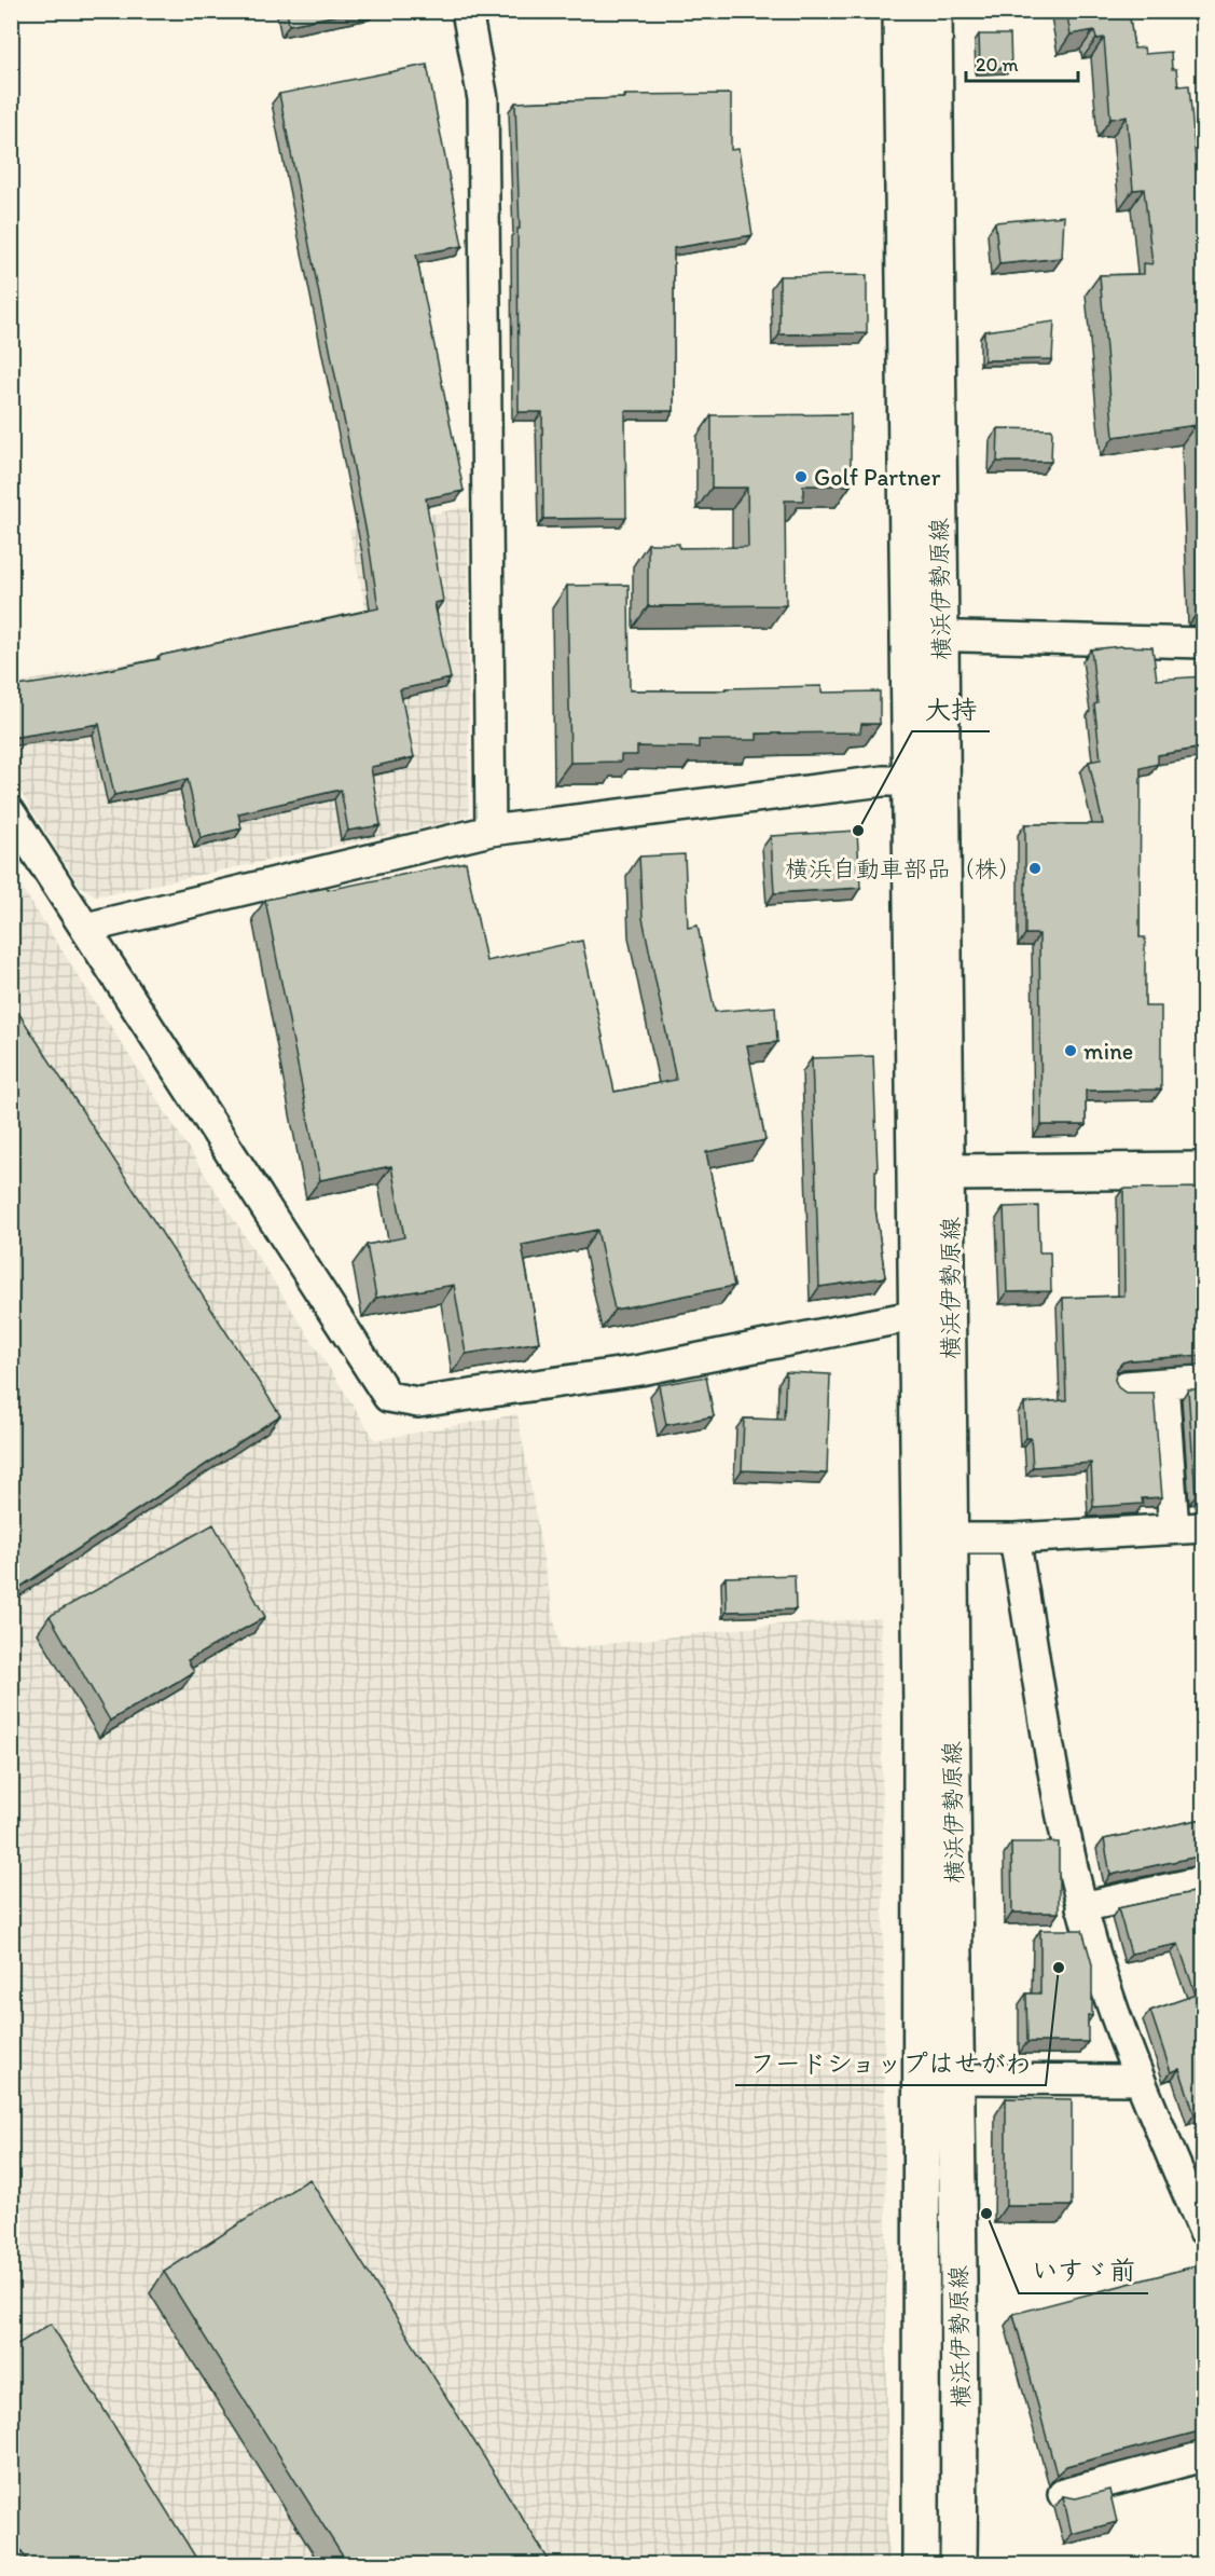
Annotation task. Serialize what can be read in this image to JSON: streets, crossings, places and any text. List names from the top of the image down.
{
  "streets": {
    "main road": ["横浜伊勢原線"]
  },
  "places": [
    "Golf Partner",
    "大持",
    "横浜自動車部品（株）",
    "mine",
    "フードショップはせがわ",
    "いすゞ前"
  ],
  "scale_bar": "20 m"
}
